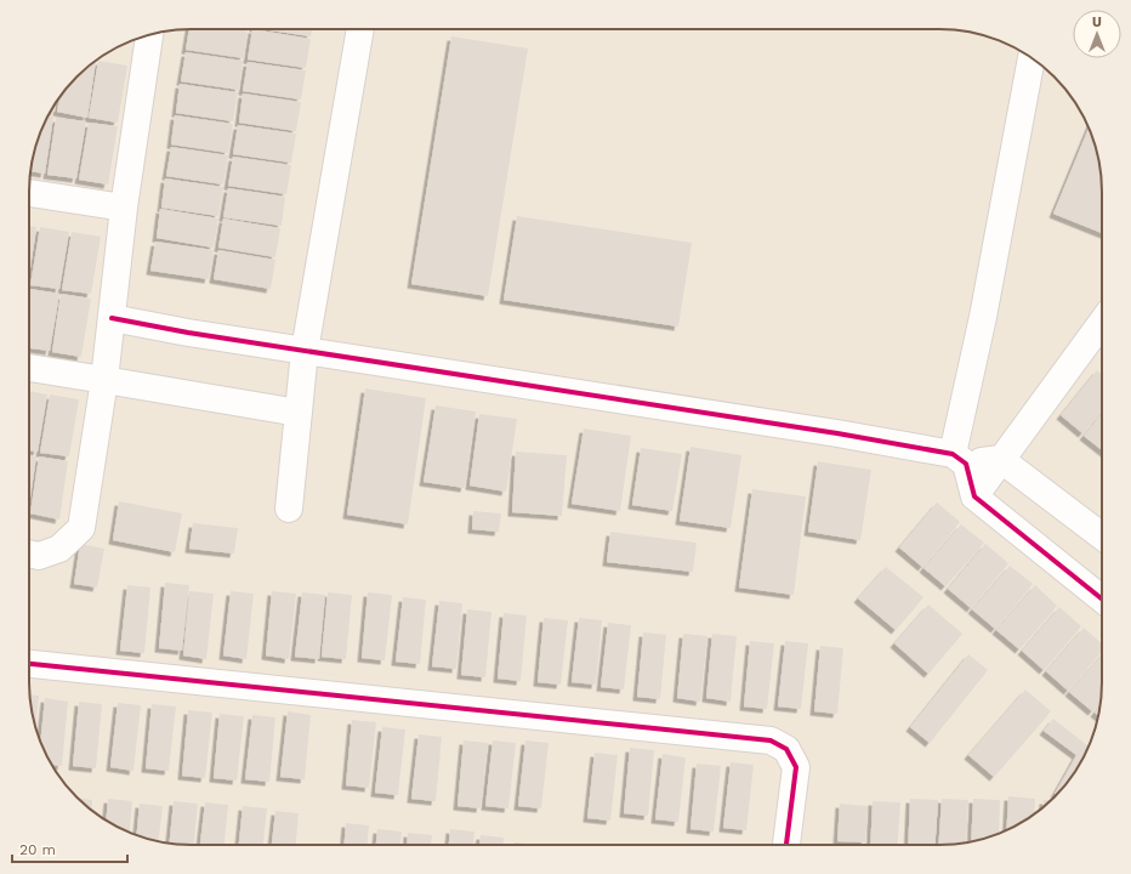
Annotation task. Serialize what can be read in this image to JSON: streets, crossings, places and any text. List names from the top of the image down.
{
  "scale_bar": "20 m",
  "north": "top"
}
